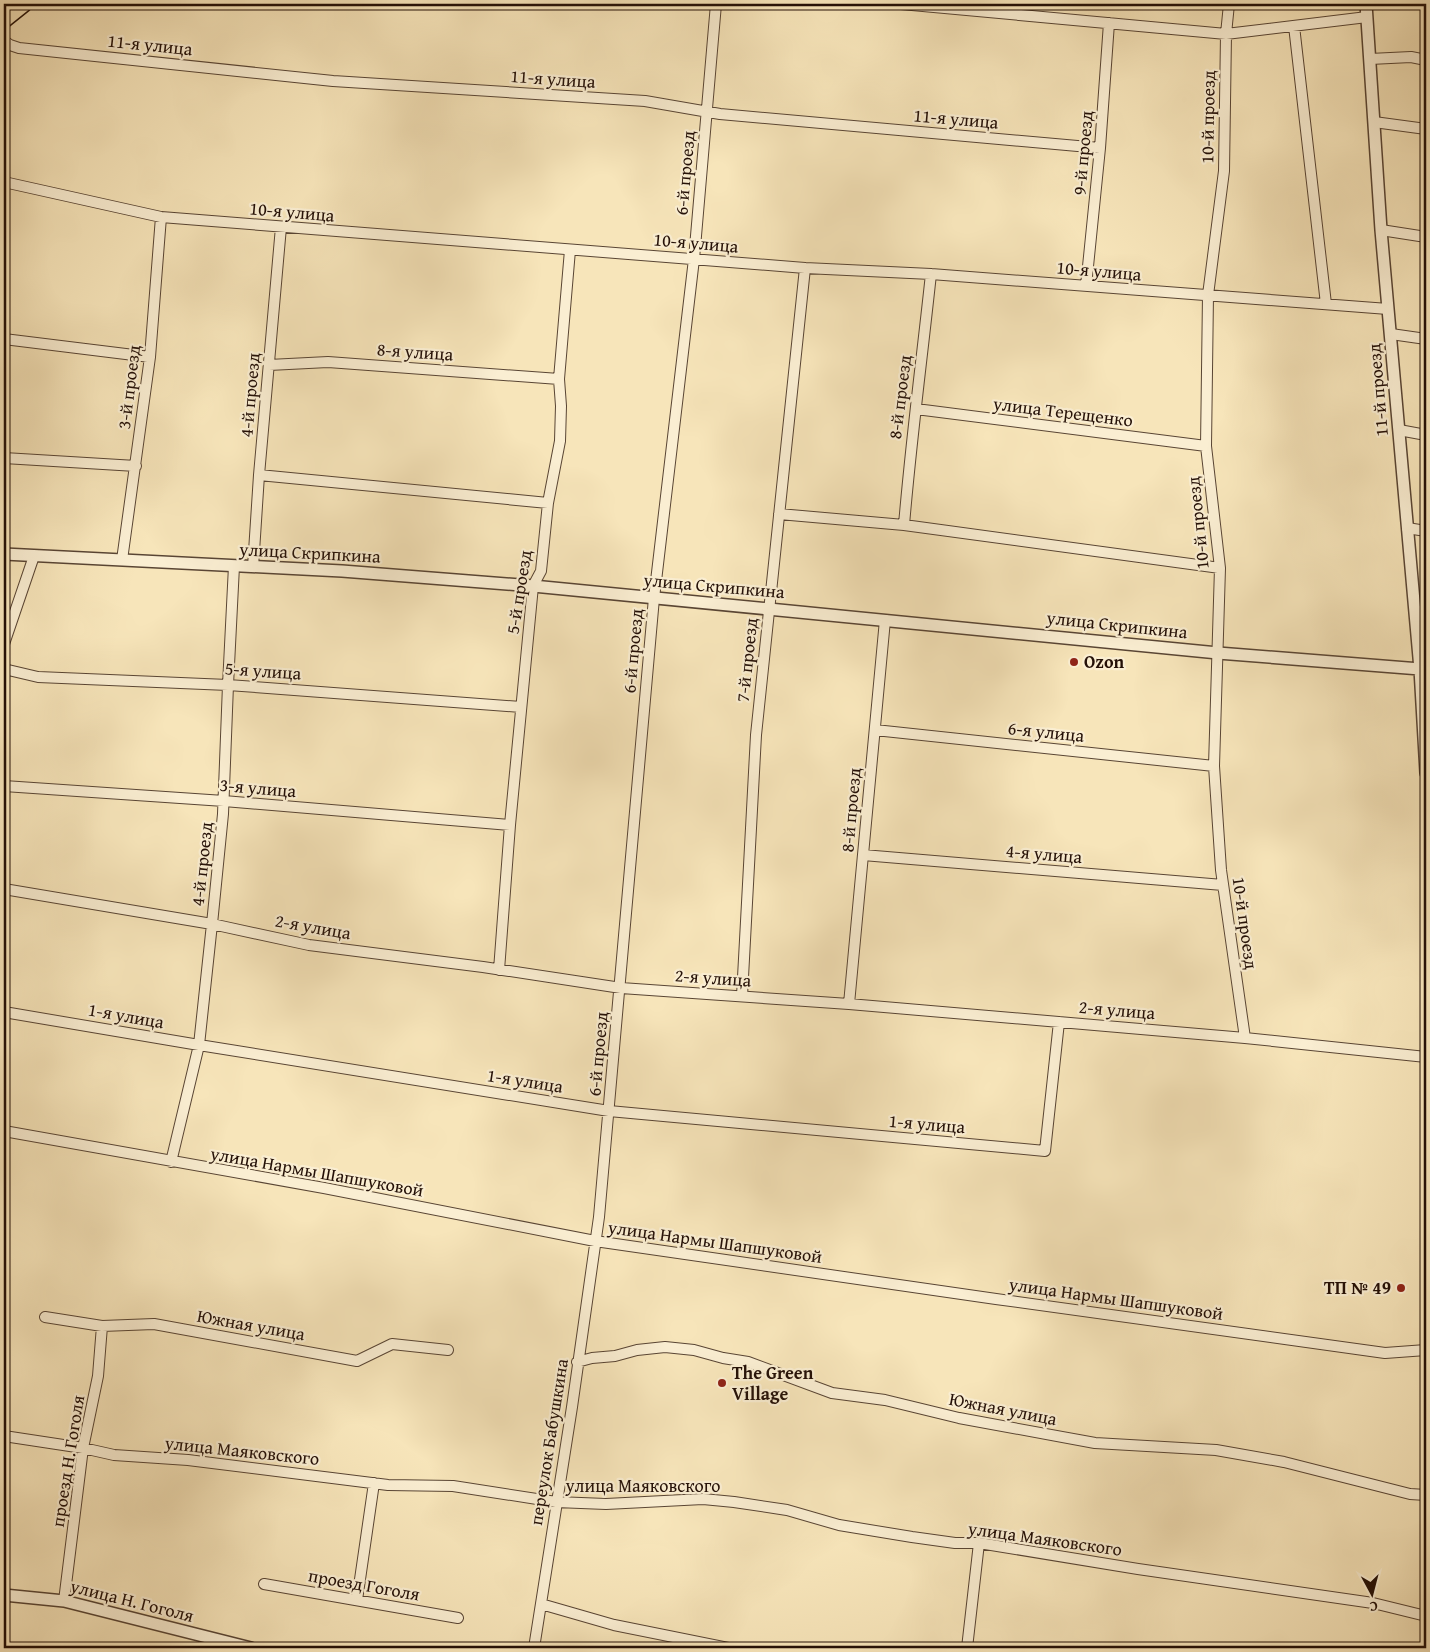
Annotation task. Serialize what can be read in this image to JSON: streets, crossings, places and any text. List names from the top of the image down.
{
  "streets": {
    "street": [
      "11-я улица",
      "10-й проезд",
      "9-й проезд",
      "6-й проезд",
      "10-я улица",
      "8-я улица",
      "3-й проезд",
      "11-й проезд",
      "4-й проезд",
      "8-й проезд",
      "улица Терещенко",
      "улица Скрипкина",
      "5-й проезд",
      "7-й проезд",
      "5-я улица",
      "6-я улица",
      "3-я улица",
      "4-я улица",
      "2-я улица",
      "1-я улица",
      "улица Нармы Шапшуковой",
      "Южная улица",
      "переулок Бабушкина",
      "улица Маяковского",
      "проезд Н. Гоголя",
      "проезд Гоголя",
      "улица Н. Гоголя"
    ]
  },
  "crossings": [
    ["11-я улица", "9-й проезд"],
    ["11-я улица", "6-й проезд"],
    ["10-й проезд", "10-я улица"],
    ["10-й проезд", "улица Терещенко"],
    ["10-й проезд", "улица Скрипкина"],
    ["10-й проезд", "6-я улица"],
    ["10-й проезд", "4-я улица"],
    ["10-й проезд", "2-я улица"],
    ["9-й проезд", "10-я улица"],
    ["6-й проезд", "10-я улица"],
    ["6-й проезд", "улица Скрипкина"],
    ["6-й проезд", "2-я улица"],
    ["6-й проезд", "1-я улица"],
    ["6-й проезд", "улица Нармы Шапшуковой"],
    ["6-й проезд", "переулок Бабушкина"],
    ["10-я улица", "3-й проезд"],
    ["10-я улица", "11-й проезд"],
    ["10-я улица", "4-й проезд"],
    ["10-я улица", "8-й проезд"],
    ["10-я улица", "5-й проезд"],
    ["10-я улица", "7-й проезд"],
    ["8-я улица", "4-й проезд"],
    ["8-я улица", "5-й проезд"],
    ["3-й проезд", "улица Скрипкина"],
    ["11-й проезд", "улица Скрипкина"],
    ["4-й проезд", "улица Скрипкина"],
    ["4-й проезд", "5-я улица"],
    ["4-й проезд", "3-я улица"],
    ["4-й проезд", "2-я улица"],
    ["4-й проезд", "1-я улица"],
    ["4-й проезд", "улица Нармы Шапшуковой"],
    ["8-й проезд", "улица Терещенко"],
    ["8-й проезд", "улица Скрипкина"],
    ["8-й проезд", "6-я улица"],
    ["8-й проезд", "4-я улица"],
    ["8-й проезд", "2-я улица"],
    ["улица Скрипкина", "5-й проезд"],
    ["улица Скрипкина", "7-й проезд"],
    ["5-й проезд", "5-я улица"],
    ["5-й проезд", "3-я улица"],
    ["5-й проезд", "2-я улица"],
    ["7-й проезд", "2-я улица"],
    ["2-я улица", "1-я улица"],
    ["улица Нармы Шапшуковой", "переулок Бабушкина"],
    ["Южная улица", "переулок Бабушкина"],
    ["Южная улица", "проезд Н. Гоголя"],
    ["переулок Бабушкина", "улица Маяковского"],
    ["улица Маяковского", "проезд Н. Гоголя"],
    ["проезд Н. Гоголя", "улица Н. Гоголя"]
  ],
  "places": ["Ozon", "ТП № 49", "The Green Village"],
  "north": "bottom"
}
